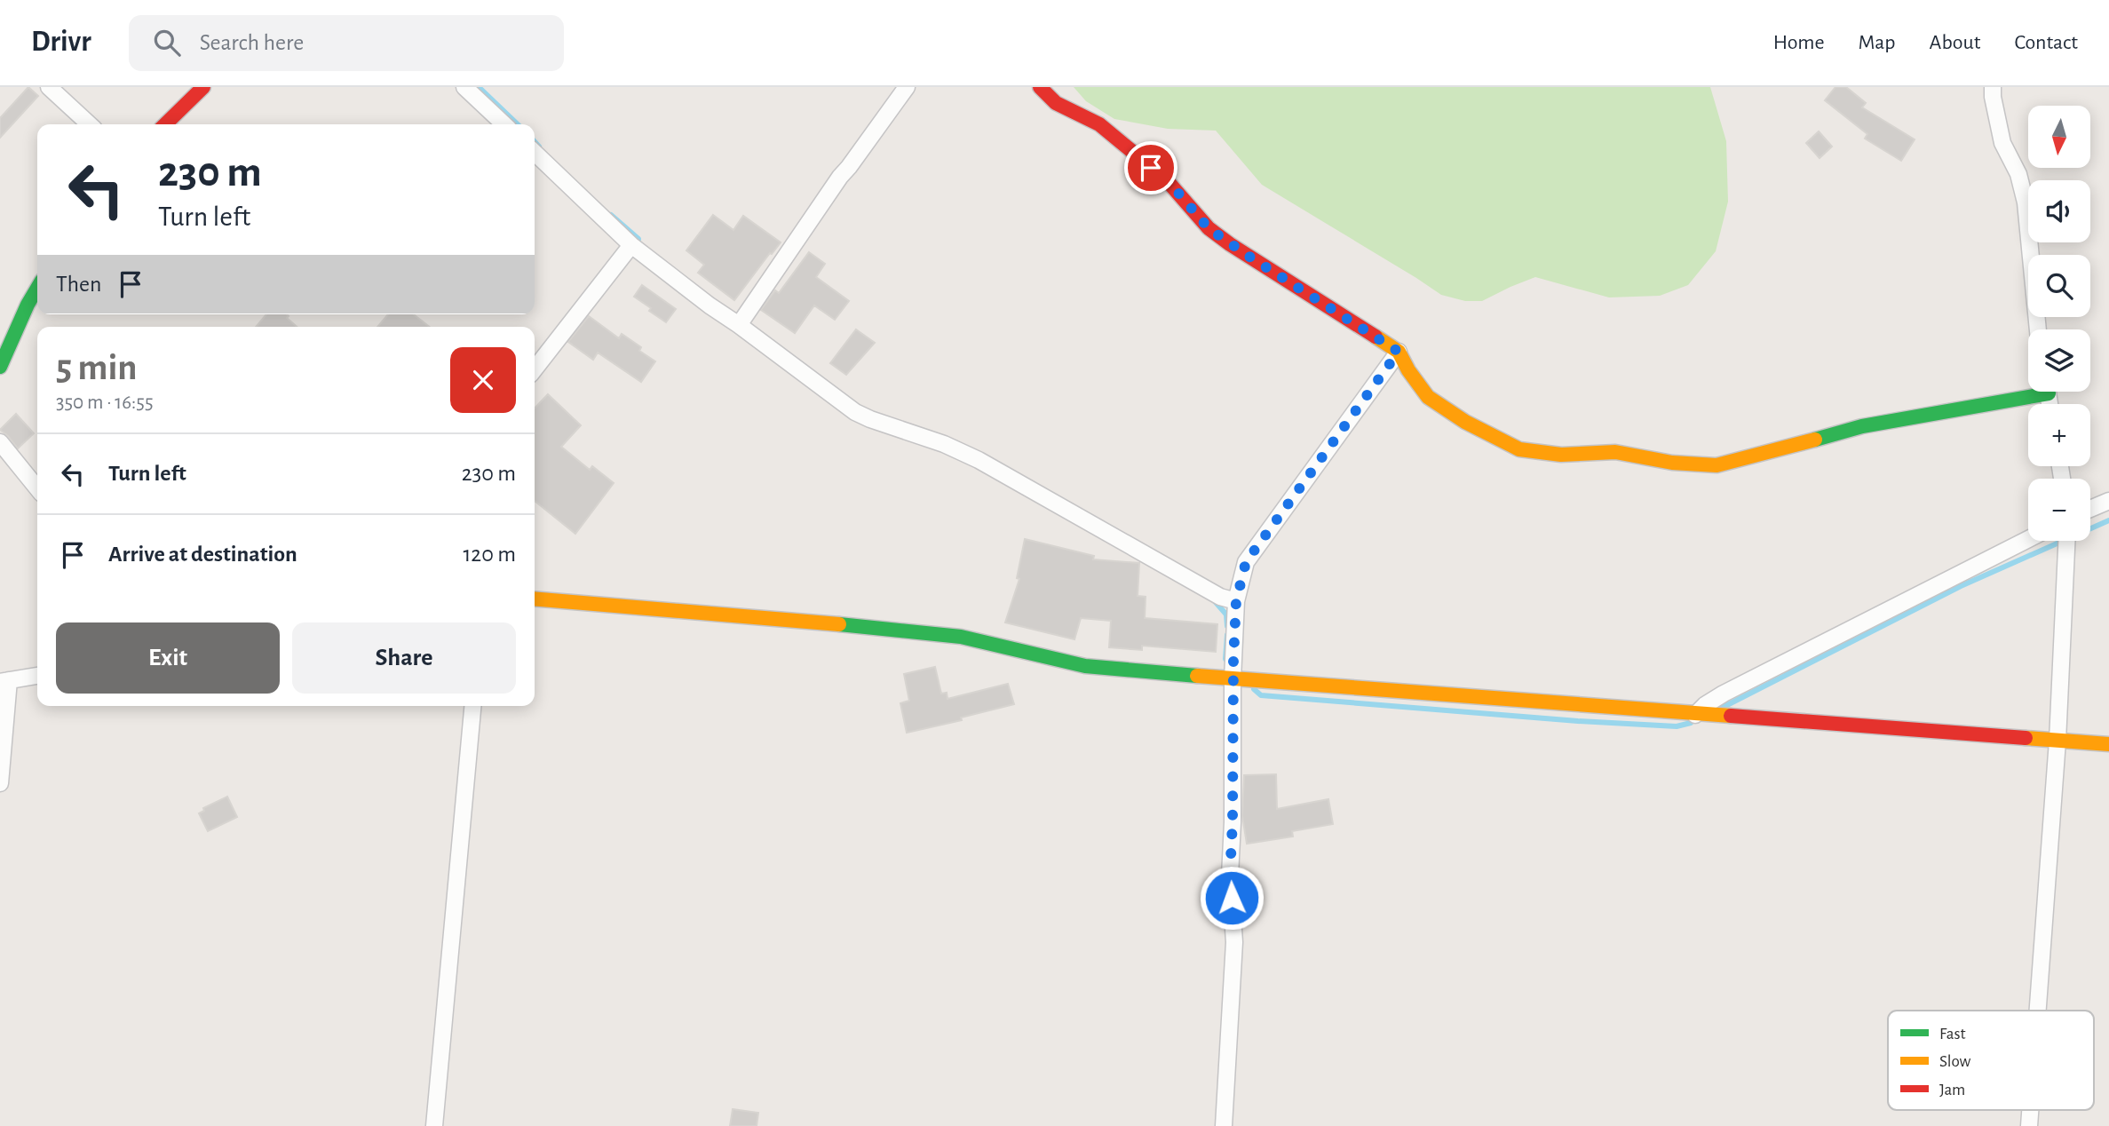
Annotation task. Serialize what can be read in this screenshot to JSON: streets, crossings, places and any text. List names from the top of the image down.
{
  "legend": ["Fast", "Slow", "Jam"],
  "north": "bottom",
  "page": {
    "header": "Drivr",
    "search": "Search here",
    "nav": [
      "Home",
      "Map",
      "About",
      "Contact"
    ],
    "map_buttons": ["+", "−"],
    "turn": ["230 m", "Turn left"],
    "then": "Then",
    "heading": ["5 min", "350 m · 16:55"],
    "list": [
      {
        "name": "Turn left",
        "value": "230 m"
      },
      {
        "name": "Arrive at destination",
        "value": "120 m"
      }
    ],
    "buttons": ["Exit", "Share"]
  }
}
